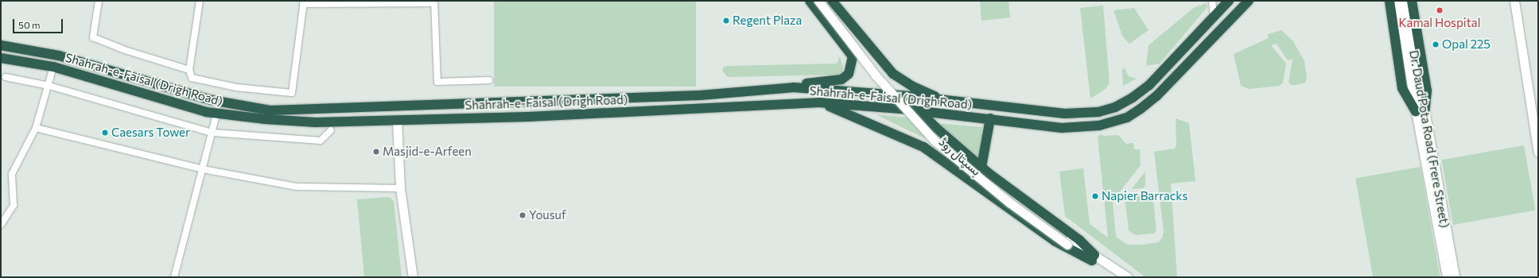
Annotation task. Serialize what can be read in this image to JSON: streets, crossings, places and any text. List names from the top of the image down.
{
  "streets": {
    "highway": ["Shahrah-e-Faisal (Drigh Road)"],
    "main road": ["Dr. Daud Pota Road (Frere Street)", "ہسپتال روڈ"]
  },
  "places": [
    "Kamal Hospital",
    "Regent Plaza",
    "Opal 225",
    "Caesars Tower",
    "Masjid-e-Arfeen",
    "Napier Barracks",
    "Yousuf"
  ],
  "scale_bar": "50 m"
}
